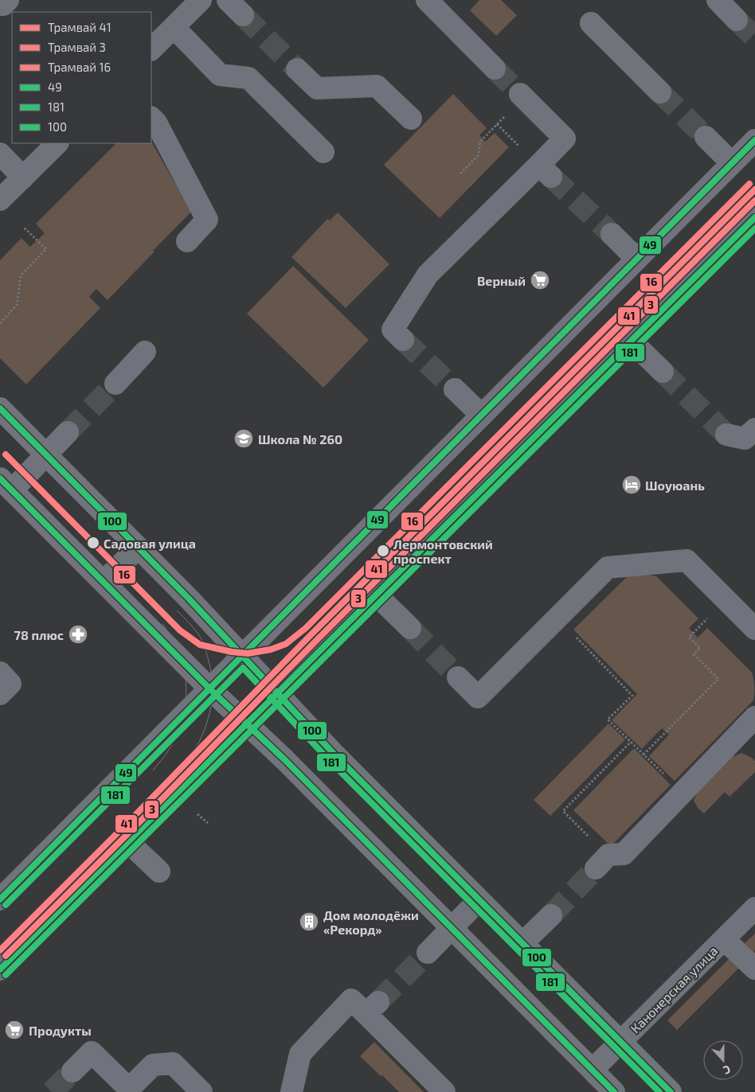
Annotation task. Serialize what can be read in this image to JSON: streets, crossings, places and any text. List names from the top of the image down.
{
  "streets": {
    "street": ["Канонерская улица"]
  },
  "places": {
    "supermarket": ["Верный", "Продукты"],
    "school or university": ["Школа № 260"],
    "hotel": ["Шоуюань"],
    "other": ["Садовая улица", "Лермонтовский проспект"],
    "pharmacy": ["78 плюс"],
    "building": ["Дом молодёжи «Рекорд»"]
  },
  "lines": [
    "transit line 49",
    "tram line 16",
    "tram line 41",
    "tram line 3",
    "transit line 181",
    "transit line 100"
  ],
  "legend": [
    "Трамвай 41",
    "Трамвай 3",
    "Трамвай 16",
    "49",
    "181",
    "100"
  ],
  "north": "bottom"
}
